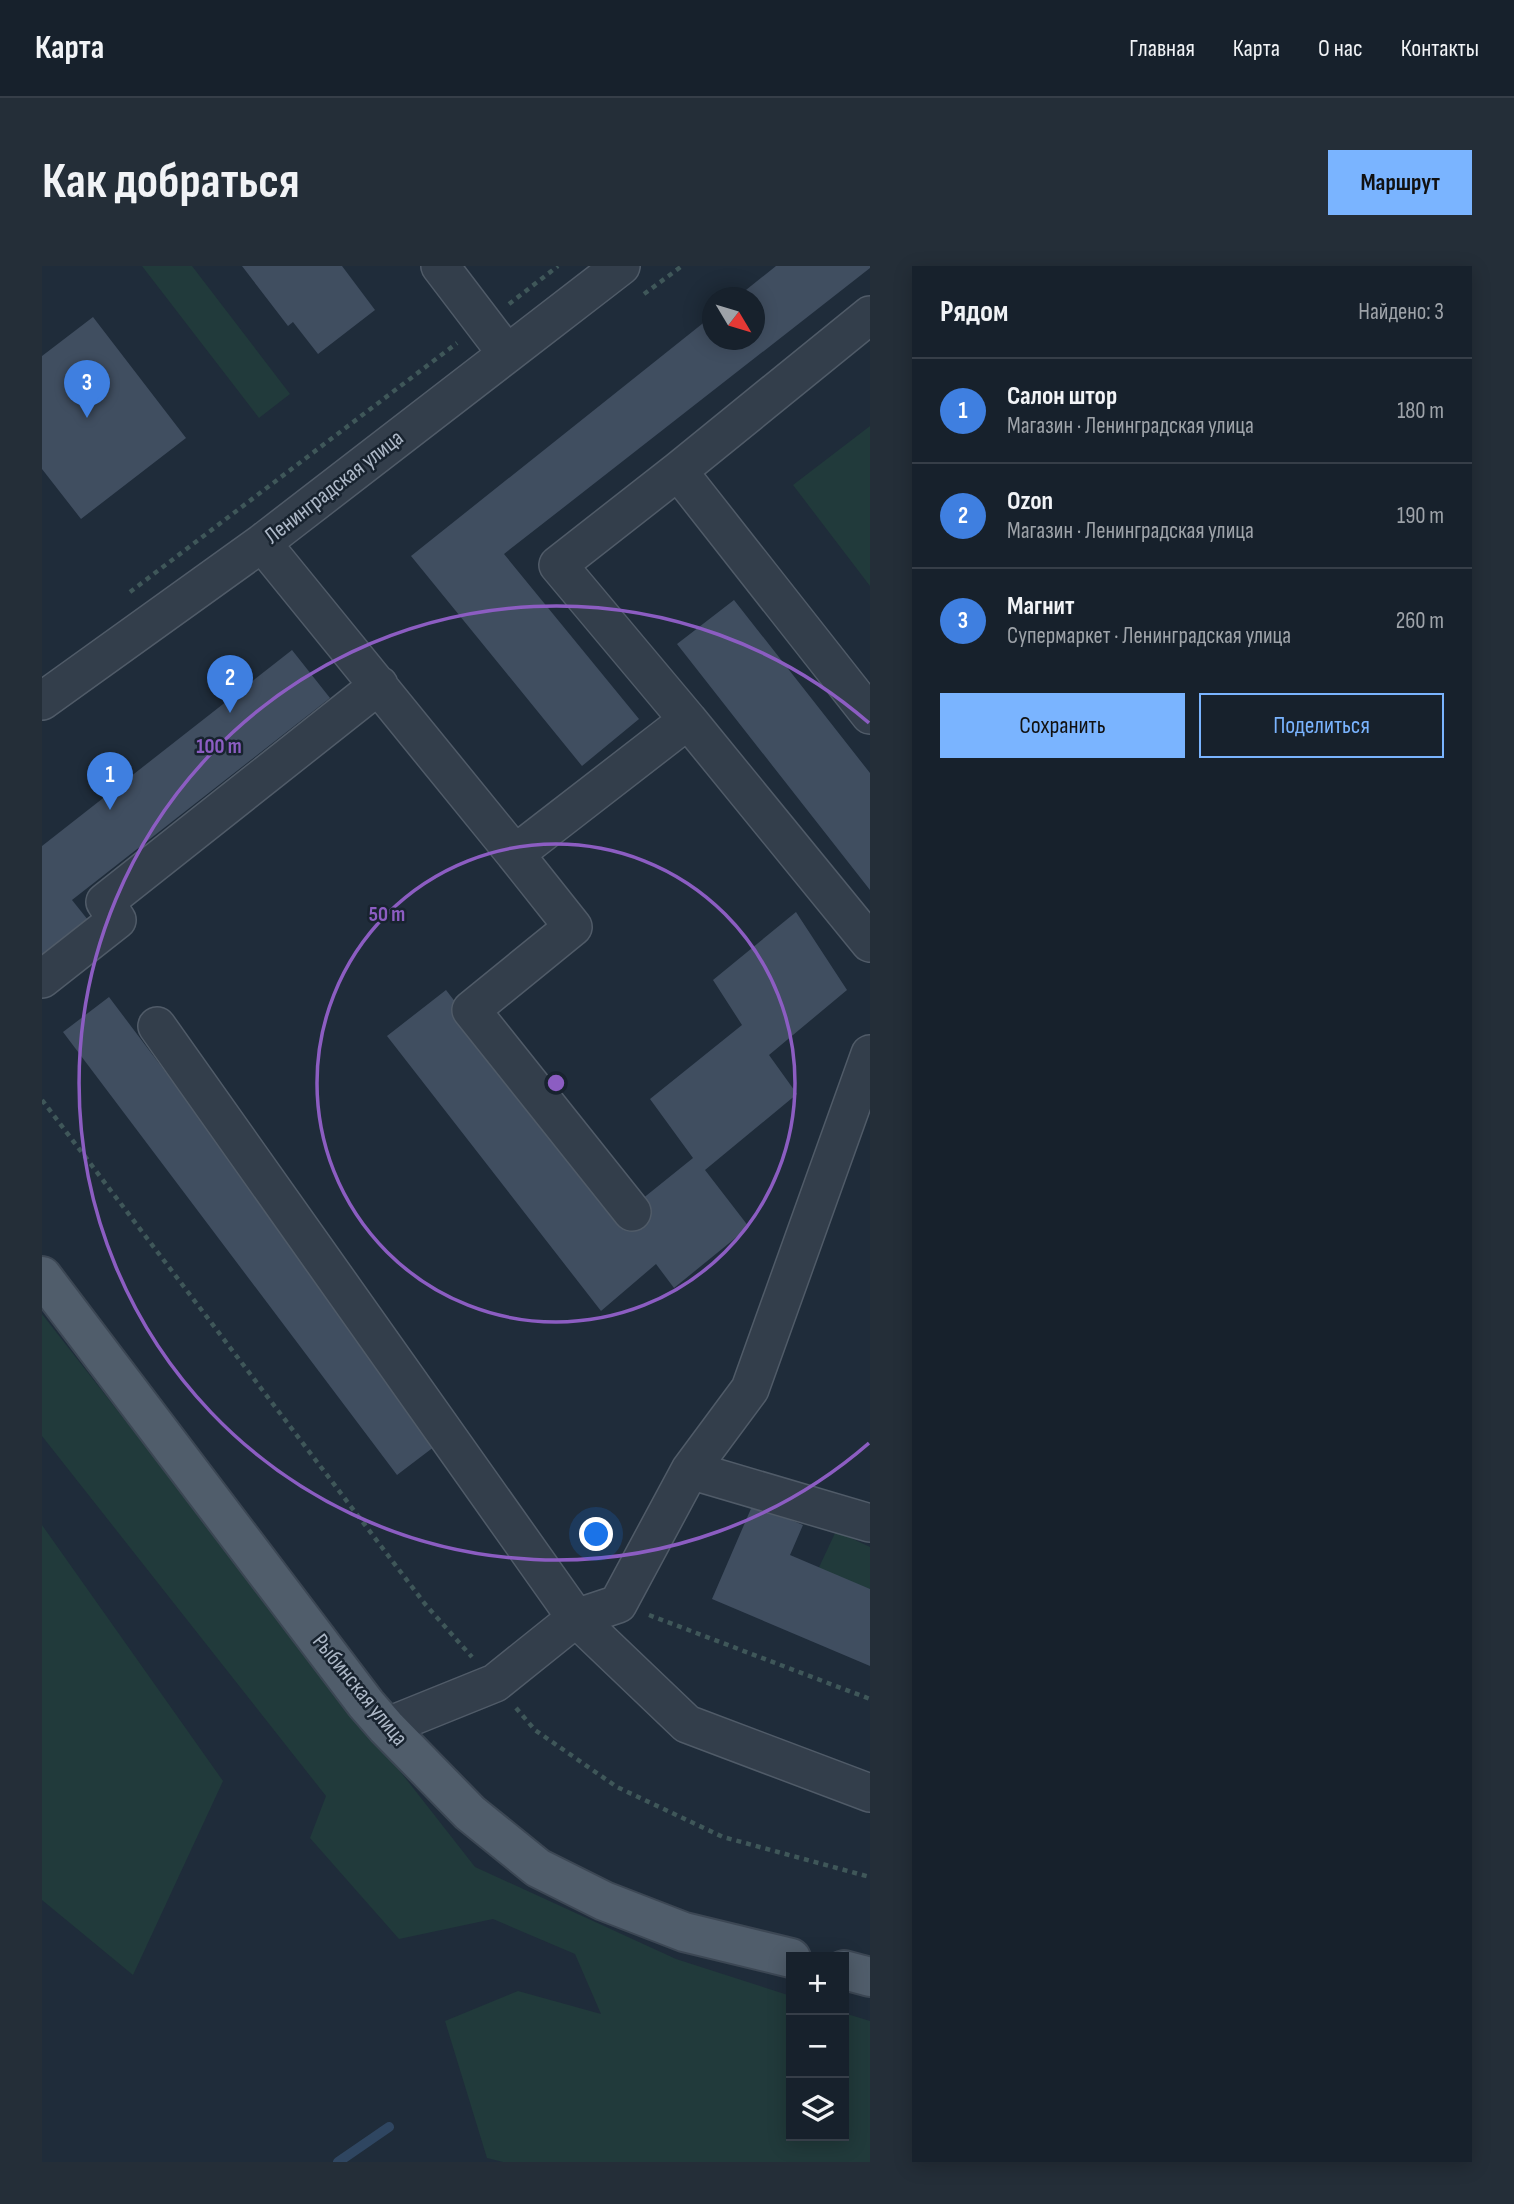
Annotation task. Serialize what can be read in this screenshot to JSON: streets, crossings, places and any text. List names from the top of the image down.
{
  "streets": {
    "main road": ["Рыбинская улица"],
    "street": ["Ленинградская улица"]
  },
  "north": "bottom right",
  "page": {
    "header": "Карта",
    "nav": [
      "Главная",
      "Карта",
      "О нас",
      "Контакты"
    ],
    "buttons": [
      "Маршрут",
      ["Сохранить", "Поделиться"]
    ],
    "title": "Как добраться",
    "heading": ["Рядом", "Найдено: 3"],
    "list": [
      {
        "mark": "1",
        "name": "Салон штор",
        "note": "Магазин · Ленинградская улица",
        "value": "180 m"
      },
      {
        "mark": "2",
        "name": "Ozon",
        "note": "Магазин · Ленинградская улица",
        "value": "190 m"
      },
      {
        "mark": "3",
        "name": "Магнит",
        "note": "Супермаркет · Ленинградская улица",
        "value": "260 m"
      }
    ],
    "pins": ["3", "2", "1"],
    "map_buttons": ["+", "−"]
  },
  "rings": ["100 m", "50 m"]
}
